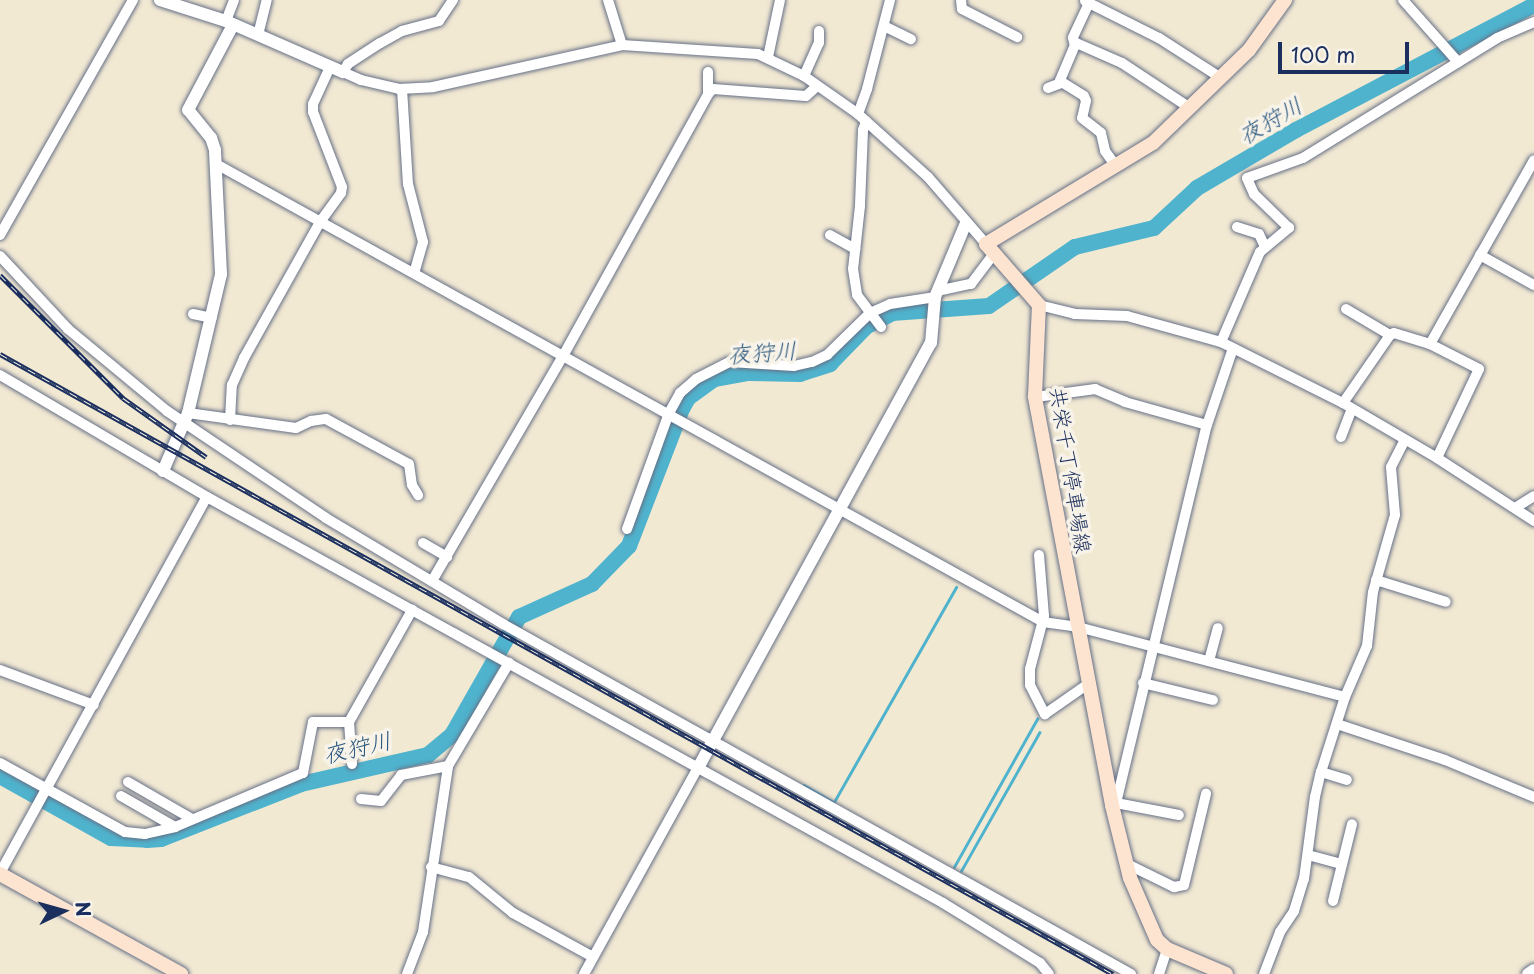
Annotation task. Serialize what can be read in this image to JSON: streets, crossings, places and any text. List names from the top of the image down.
{
  "streets": {
    "main road": ["共栄千丁停車場線"]
  },
  "water": ["夜狩川"],
  "scale_bar": "100 m",
  "north": "right"
}
